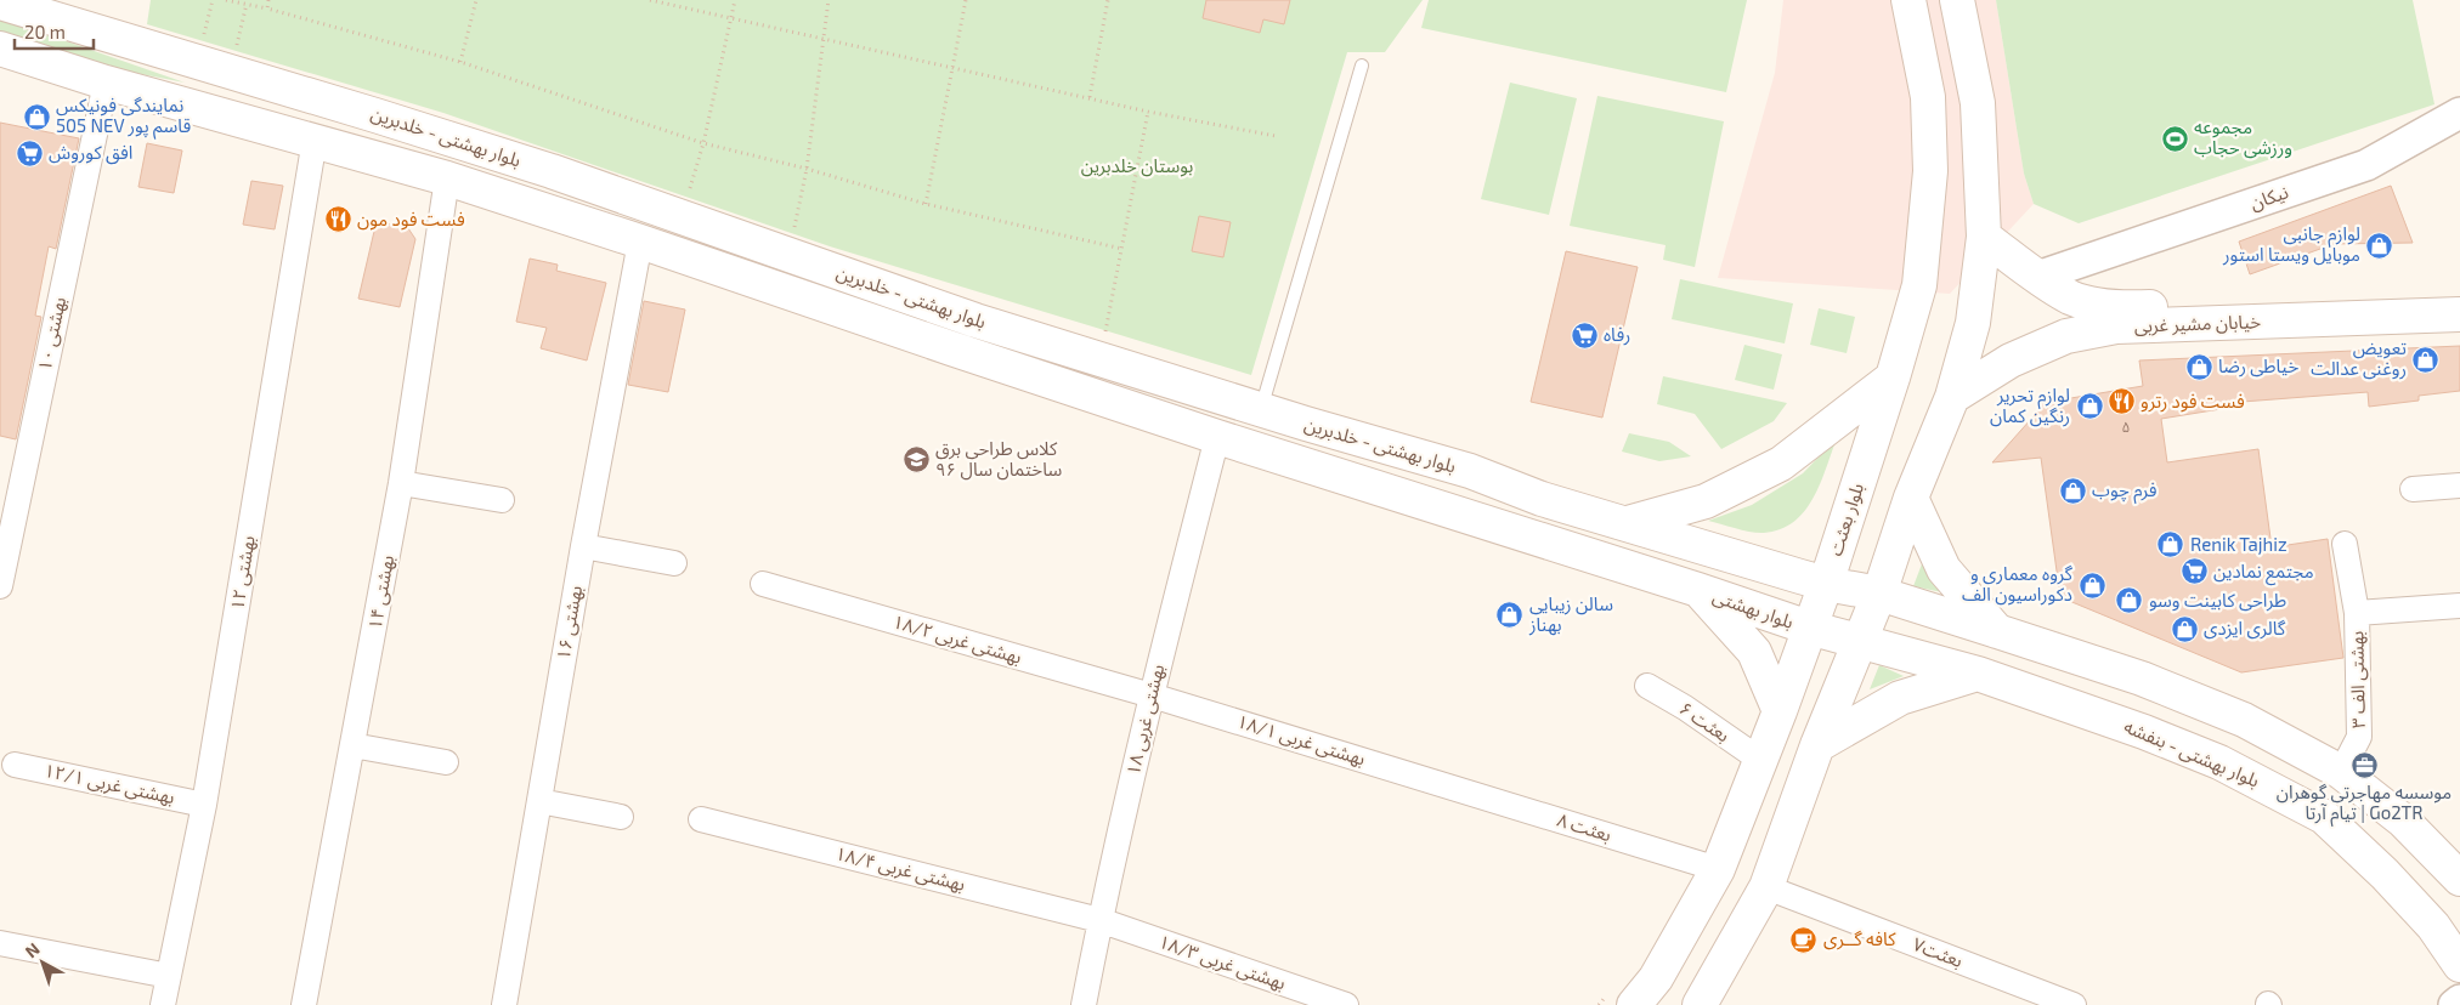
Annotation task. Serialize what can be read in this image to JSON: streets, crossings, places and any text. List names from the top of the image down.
{
  "streets": {
    "main road": [
      "بلوار بهشتی - خلدبرین",
      "خیابان مشیر غربی",
      "بلوار بعثت",
      "بلوار بهشتی",
      "بلوار بهشتی - بنفشه"
    ],
    "street": [
      "نیکان",
      "۱۰ بهشتی",
      "۱۲ بهشتی",
      "۱۴ بهشتی",
      "۱۶ بهشتی",
      "بهشتی غربی ۱۸/۲",
      "بهشتی الف ۳",
      "بهشتی غربی ۱۸",
      "۶ بعثت",
      "بهشتی غربی ۱۸/۱",
      "۱۲/۱ بهشتی غربی",
      "۸ بعثت",
      "بهشتی غربی ۱۸/۴",
      "بعثت۷",
      "بهشتی غربی ۱۸/۳"
    ]
  },
  "crossings": [
    ["بلوار بهشتی - خلدبرین", "۱۰ بهشتی"],
    ["بلوار بهشتی - خلدبرین", "بلوار بعثت"],
    ["بلوار بهشتی - خلدبرین", "۱۲ بهشتی"],
    ["بلوار بهشتی - خلدبرین", "۱۴ بهشتی"],
    ["بلوار بهشتی - خلدبرین", "بلوار بهشتی"],
    ["بلوار بهشتی - خلدبرین", "۱۶ بهشتی"],
    ["بلوار بهشتی - خلدبرین", "بهشتی غربی ۱۸"],
    ["نیکان", "خیابان مشیر غربی"],
    ["بلوار بعثت", "بلوار بهشتی"],
    ["بلوار بعثت", "۶ بعثت"],
    ["بلوار بعثت", "۸ بعثت"],
    ["۱۲ بهشتی", "۱۲/۱ بهشتی غربی"],
    ["بلوار بهشتی", "بلوار بهشتی - بنفشه"],
    ["بهشتی غربی ۱۸/۲", "بهشتی غربی ۱۸"],
    ["بهشتی غربی ۱۸/۲", "بهشتی غربی ۱۸/۱"],
    ["بهشتی غربی ۱۸", "بهشتی غربی ۱۸/۱"],
    ["بهشتی غربی ۱۸", "بهشتی غربی ۱۸/۴"],
    ["بهشتی غربی ۱۸", "بهشتی غربی ۱۸/۳"],
    ["بهشتی غربی ۱۸/۱", "۸ بعثت"],
    ["بهشتی غربی ۱۸/۴", "بهشتی غربی ۱۸/۳"]
  ],
  "parks": ["بوستان خلدبرین"],
  "places": {
    "shop": [
      "نمایندگی فونیکس 505 NEV قاسم پور",
      "لوازم جانبی موبایل ویستا استور",
      "تعویض روغنی عدالت",
      "خیاطی رضا",
      "لوازم تحریر رنگین کمان",
      "فرم چوب",
      "Renik Tajhiz",
      "گروه معماری و دکوراسیون الف",
      "طراحی کابینت وسو",
      "سالن زیبایی بهناز",
      "گالری ایزدی"
    ],
    "sports": ["مجموعه ورزشی حجاب"],
    "supermarket": ["افق کوروش", "رفاه", "مجتمع نمادین"],
    "restaurant": ["فست فود مون", "فست فود رترو"],
    "school or university": ["کلاس طراحی برق ساختمان سال ۹۶"],
    "office": ["موسسه مهاجرتی گوهران تیام آرتا | Go2TR"],
    "cafe": ["کافه گــری"]
  },
  "house_numbers": ["۵"],
  "scale_bar": "20 m",
  "north": "top left"
}
